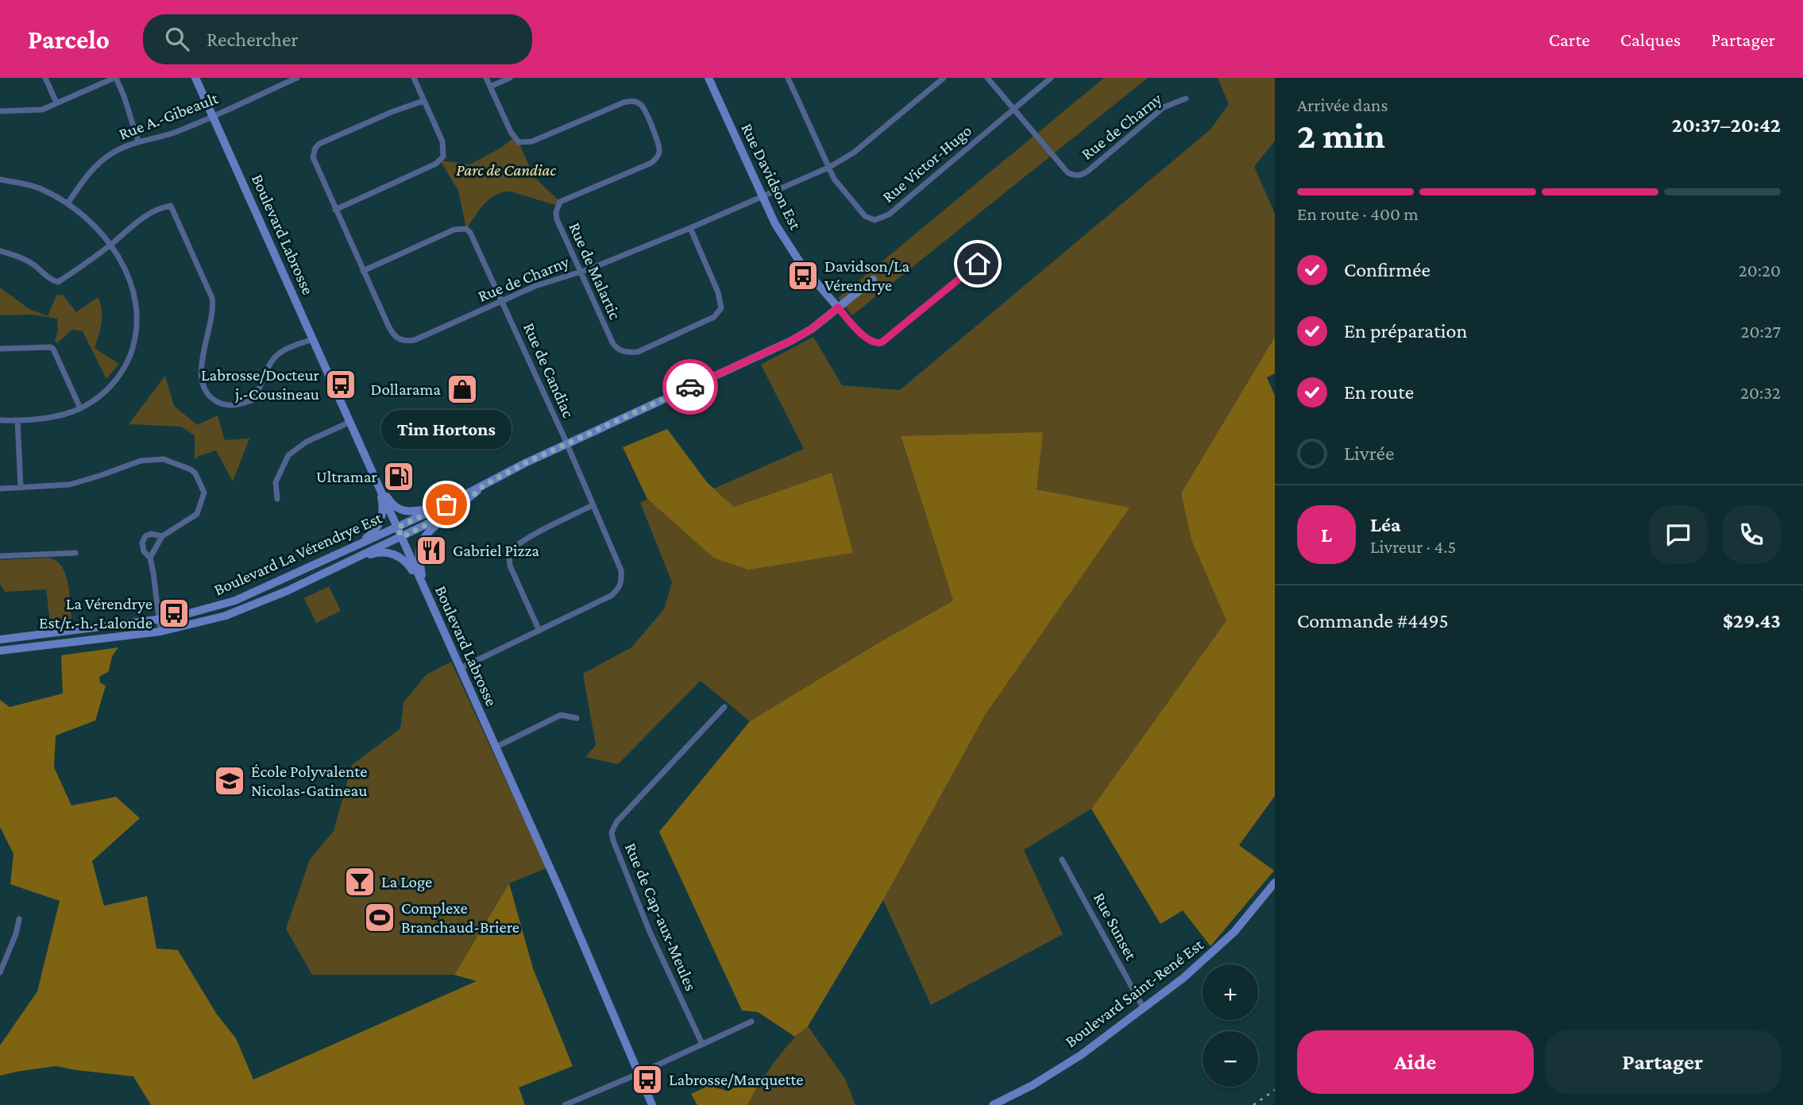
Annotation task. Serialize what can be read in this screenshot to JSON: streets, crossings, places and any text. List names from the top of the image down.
{
  "streets": {
    "main road": [
      "Rue Davidson Est",
      "Boulevard Labrosse",
      "Boulevard La Vérendrye Est",
      "Boulevard Saint-René Est"
    ],
    "street": [
      "Rue A.-Gibeault",
      "Rue de Charny",
      "Rue Victor-Hugo",
      "Rue de Malartic",
      "Rue de Candiac",
      "Rue de Cap-aux-Meules",
      "Rue Sunset"
    ]
  },
  "crossings": [
    ["Rue A.-Gibeault", "Boulevard Labrosse"],
    ["Rue de Charny", "Rue Victor-Hugo"],
    ["Rue de Charny", "Rue Davidson Est"],
    ["Rue de Charny", "Rue de Malartic"],
    ["Rue de Charny", "Rue de Candiac"],
    ["Rue Davidson Est", "Boulevard La Vérendrye Est"],
    ["Boulevard Labrosse", "Rue de Candiac"],
    ["Boulevard Labrosse", "Boulevard La Vérendrye Est"],
    ["Rue de Candiac", "Boulevard La Vérendrye Est"],
    ["Rue Sunset", "Boulevard Saint-René Est"]
  ],
  "parks": ["Parc de Candiac"],
  "places": {
    "bus stop": [
      "Davidson/La Vérendrye",
      "Labrosse/Docteur j.-Cousineau",
      "La Vérendrye Est/r.-h.-Lalonde",
      "Labrosse/Marquette"
    ],
    "shop": ["Dollarama"],
    "fuel station": ["Ultramar"],
    "other": ["Tim Hortons"],
    "restaurant": ["Gabriel Pizza"],
    "school or university": ["École Polyvalente Nicolas-Gatineau"],
    "bar": ["La Loge"],
    "sports": ["Complexe Branchaud-Briere"]
  },
  "page": {
    "header": "Parcelo",
    "search": "Rechercher",
    "nav": ["Carte", "Calques", "Partager"],
    "heading": ["2 min", "Arrivée dans", "20:37–20:42"],
    "panel": [
      "Léa",
      "Livreur · 4.5",
      "Commande #4495",
      "$29.43"
    ],
    "bar": "En route · 400 m",
    "list": [
      ["Confirmée", "20:20"],
      ["En préparation", "20:27"],
      ["En route", "20:32"],
      "Livrée"
    ],
    "bubble": "Tim Hortons",
    "round": "L",
    "map_buttons": ["+", "−"],
    "buttons": ["Aide", "Partager"]
  }
}
